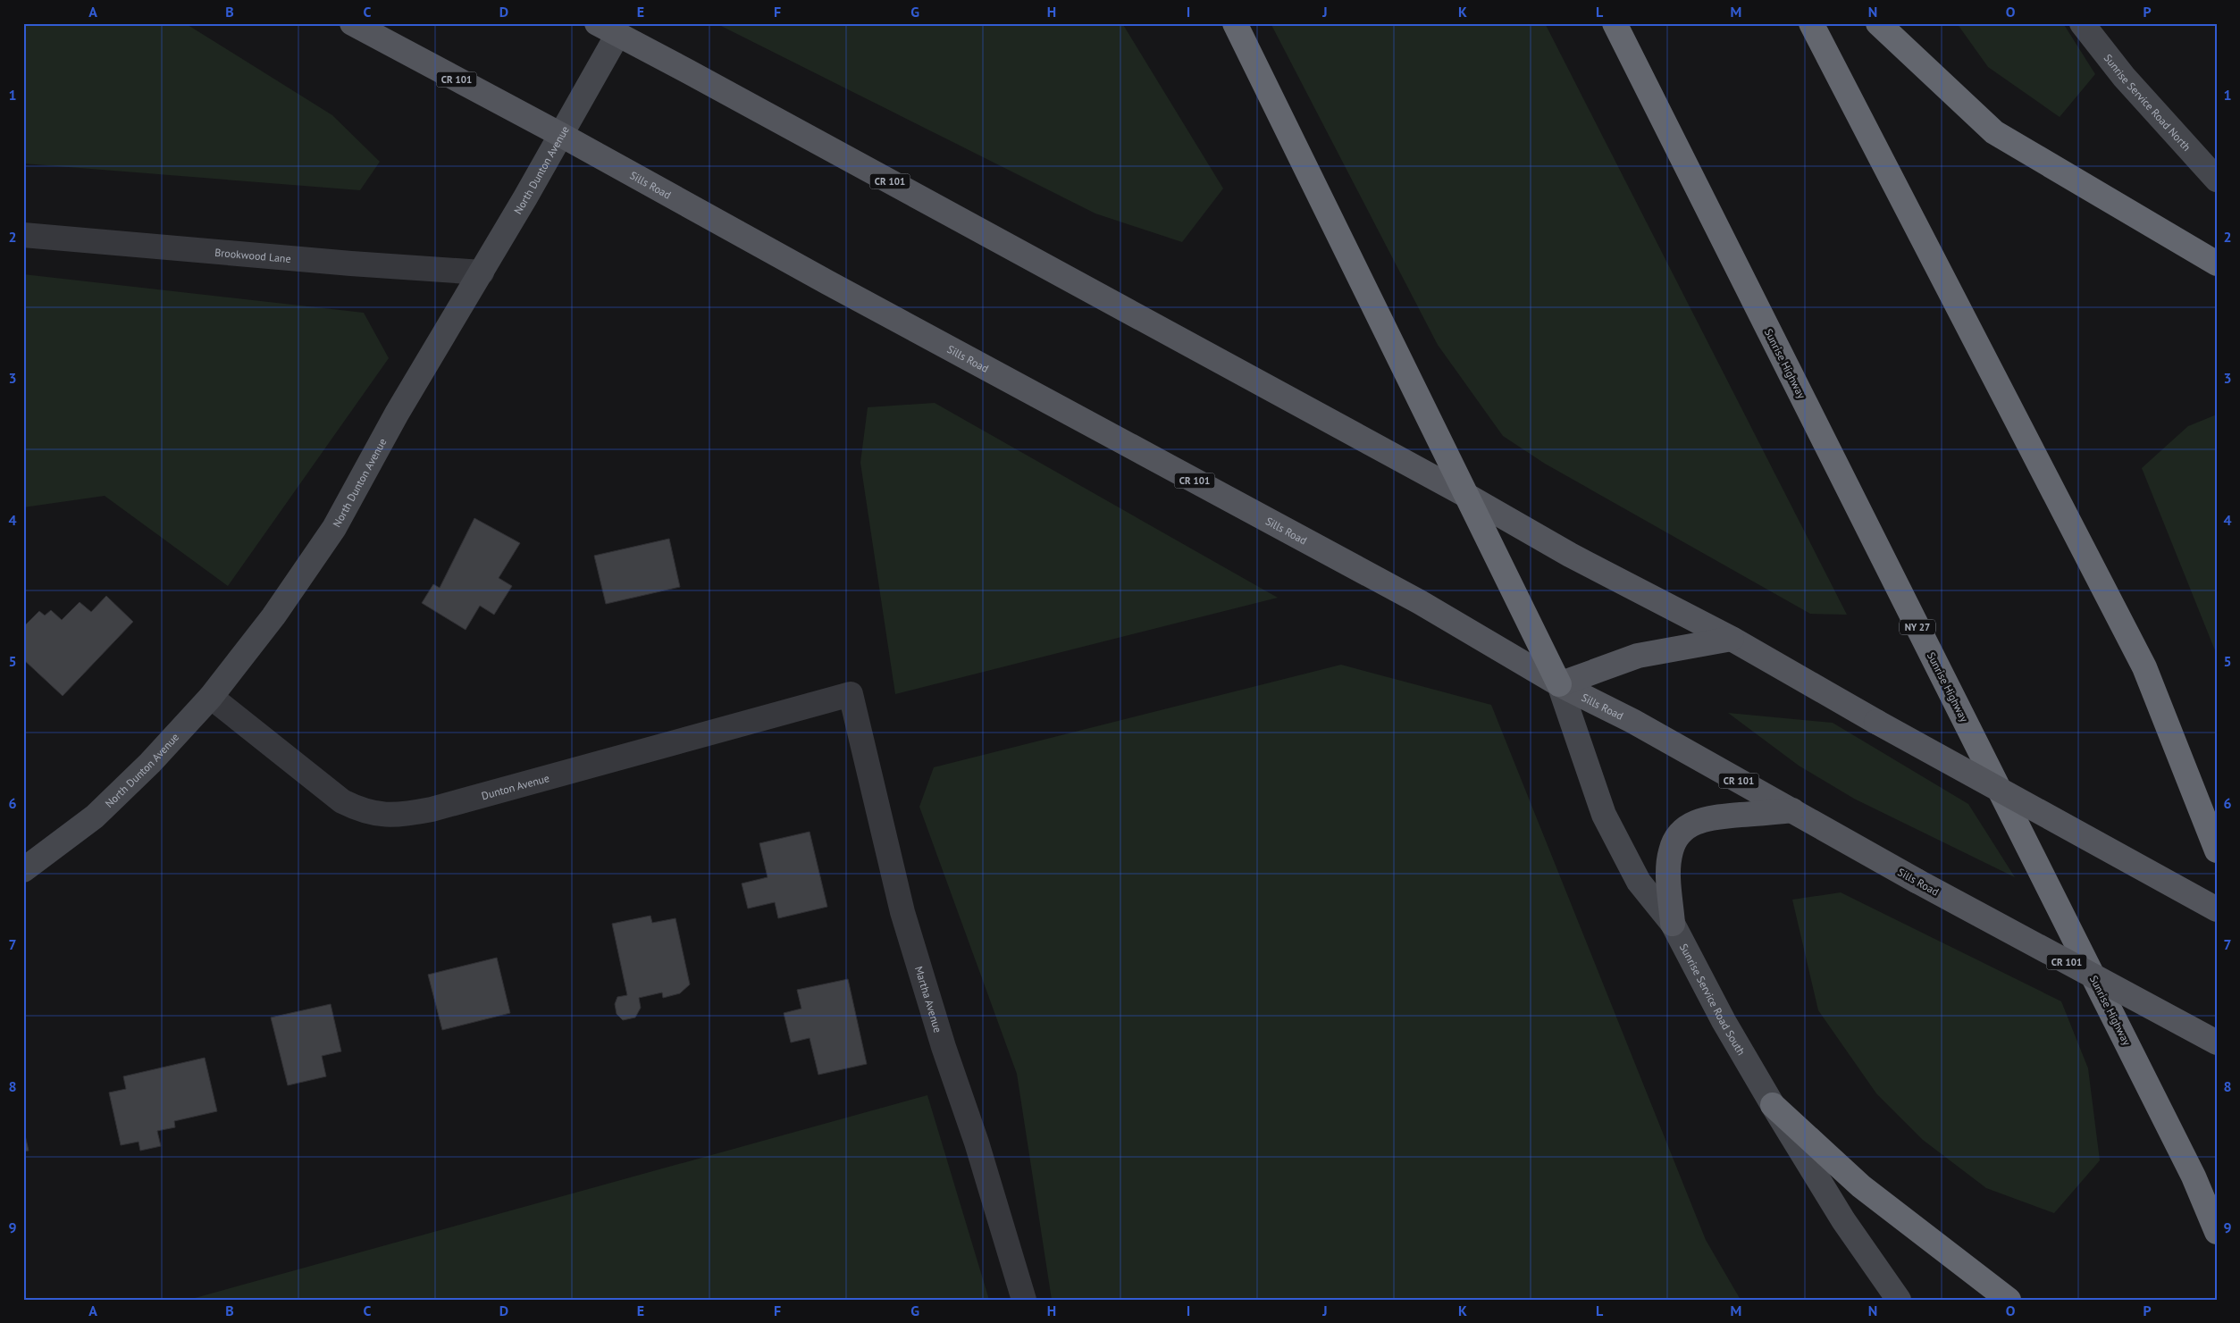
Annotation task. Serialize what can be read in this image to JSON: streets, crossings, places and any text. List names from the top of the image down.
{
  "streets": {
    "highway": ["Sunrise Highway", "NY 27"],
    "main road": ["CR 101", "Sills Road"],
    "street": [
      "Sunrise Service Road North",
      "North Dunton Avenue",
      "Brookwood Lane",
      "Dunton Avenue",
      "Martha Avenue",
      "Sunrise Service Road South"
    ]
  },
  "crossings": [
    ["CR 101", "North Dunton Avenue"],
    ["North Dunton Avenue", "Sills Road"],
    ["North Dunton Avenue", "Brookwood Lane"],
    ["North Dunton Avenue", "Dunton Avenue"],
    ["Sills Road", "Sunrise Service Road South"],
    ["Dunton Avenue", "Martha Avenue"]
  ],
  "grid": {
    "columns": [
      "A",
      "B",
      "C",
      "D",
      "E",
      "F",
      "G",
      "H",
      "I",
      "J",
      "K",
      "L",
      "M",
      "N",
      "O",
      "P"
    ],
    "rows": [
      "1",
      "2",
      "3",
      "4",
      "5",
      "6",
      "7",
      "8",
      "9"
    ]
  }
}
